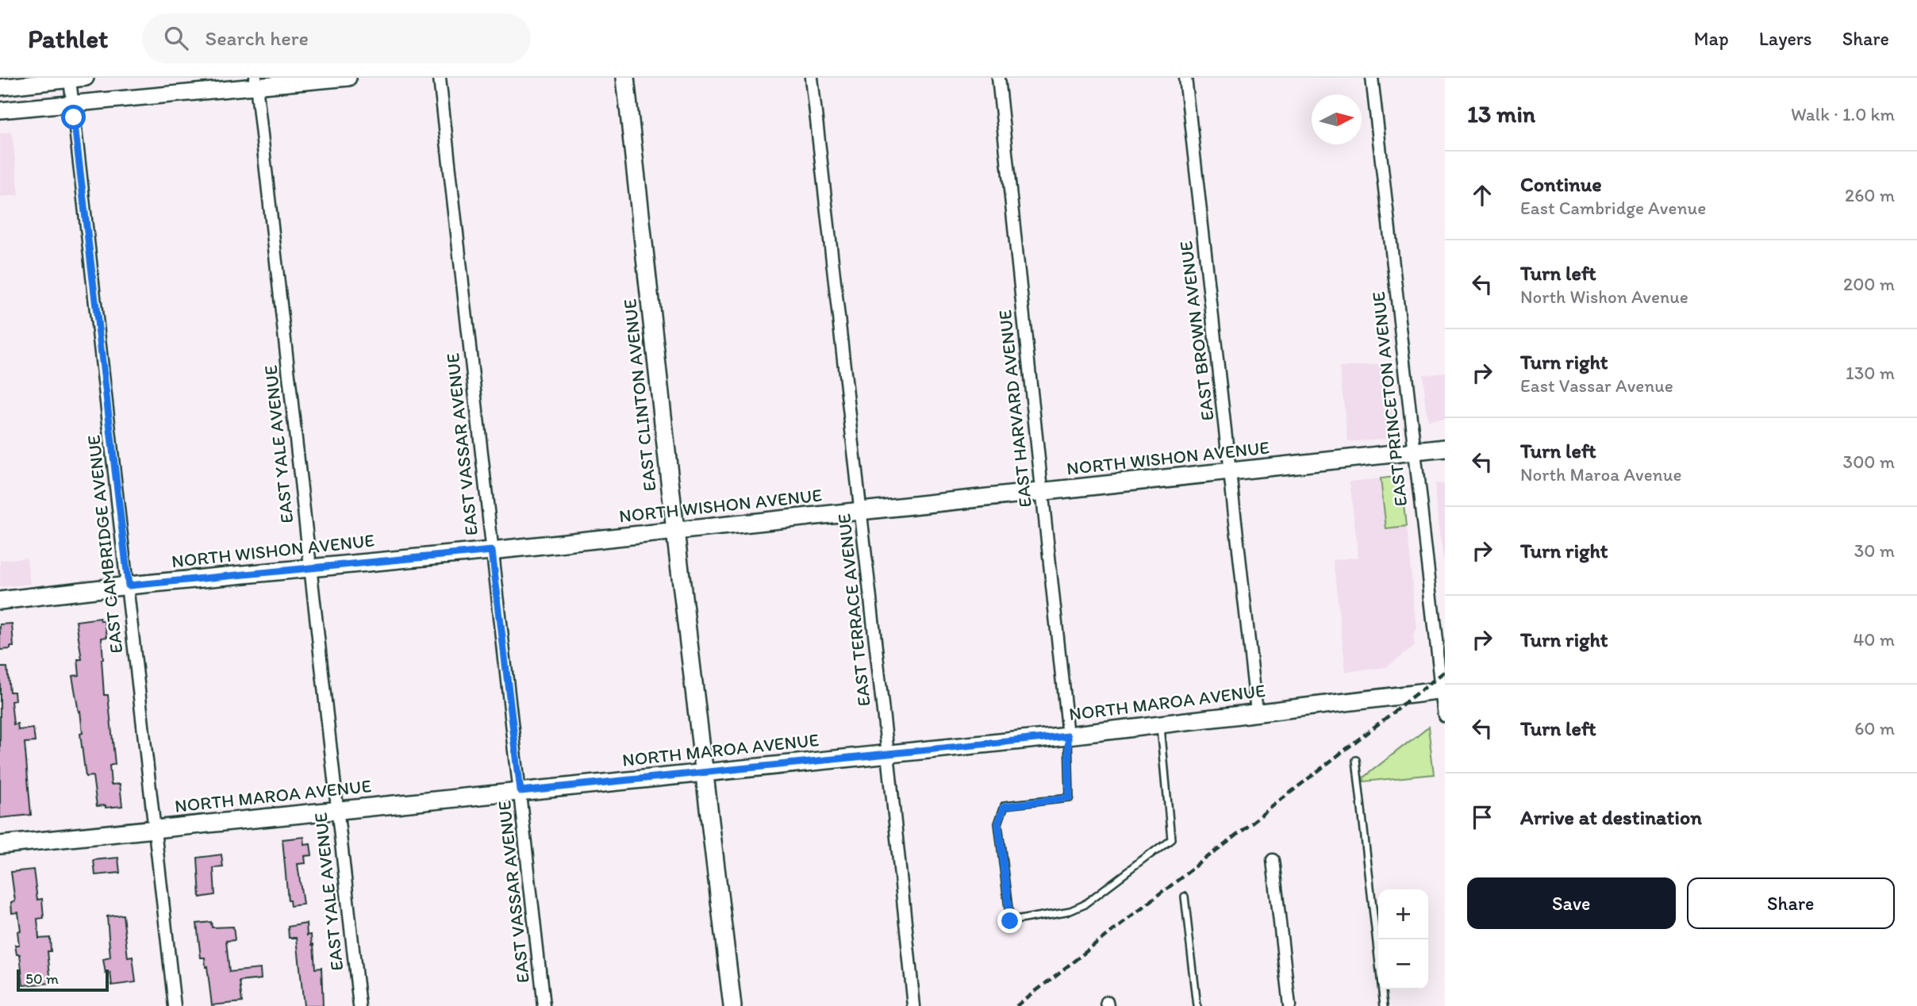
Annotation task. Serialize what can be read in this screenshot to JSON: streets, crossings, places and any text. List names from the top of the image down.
{
  "streets": {
    "main road": ["EAST CLINTON AVENUE", "NORTH WISHON AVENUE", "NORTH MAROA AVENUE"],
    "street": [
      "EAST BROWN AVENUE",
      "EAST PRINCETON AVENUE",
      "EAST HARVARD AVENUE",
      "EAST YALE AVENUE",
      "EAST VASSAR AVENUE",
      "EAST CAMBRIDGE AVENUE",
      "EAST TERRACE AVENUE"
    ]
  },
  "crossings": [
    ["EAST BROWN AVENUE", "NORTH WISHON AVENUE"],
    ["EAST BROWN AVENUE", "NORTH MAROA AVENUE"],
    ["EAST CLINTON AVENUE", "NORTH WISHON AVENUE"],
    ["EAST CLINTON AVENUE", "NORTH MAROA AVENUE"],
    ["EAST PRINCETON AVENUE", "NORTH WISHON AVENUE"],
    ["EAST PRINCETON AVENUE", "NORTH MAROA AVENUE"],
    ["EAST HARVARD AVENUE", "NORTH WISHON AVENUE"],
    ["EAST HARVARD AVENUE", "NORTH MAROA AVENUE"],
    ["EAST YALE AVENUE", "NORTH WISHON AVENUE"],
    ["EAST YALE AVENUE", "NORTH MAROA AVENUE"],
    ["EAST VASSAR AVENUE", "NORTH WISHON AVENUE"],
    ["EAST VASSAR AVENUE", "NORTH MAROA AVENUE"],
    ["NORTH WISHON AVENUE", "EAST CAMBRIDGE AVENUE"],
    ["NORTH WISHON AVENUE", "EAST TERRACE AVENUE"],
    ["EAST CAMBRIDGE AVENUE", "NORTH MAROA AVENUE"],
    ["EAST TERRACE AVENUE", "NORTH MAROA AVENUE"]
  ],
  "scale_bar": "50 m",
  "north": "right",
  "page": {
    "header": "Pathlet",
    "search": "Search here",
    "nav": ["Map", "Layers", "Share"],
    "heading": ["13 min", "Walk · 1.0 km"],
    "list": [
      ["Continue", "East Cambridge Avenue", "260 m"],
      ["Turn left", "North Wishon Avenue", "200 m"],
      ["Turn right", "East Vassar Avenue", "130 m"],
      ["Turn left", "North Maroa Avenue", "300 m"],
      ["Turn right", "30 m"],
      ["Turn right", "40 m"],
      ["Turn left", "60 m"],
      "Arrive at destination"
    ],
    "buttons": ["Save", "Share"],
    "map_buttons": ["+", "−"],
    "scale": "50 m"
  }
}
